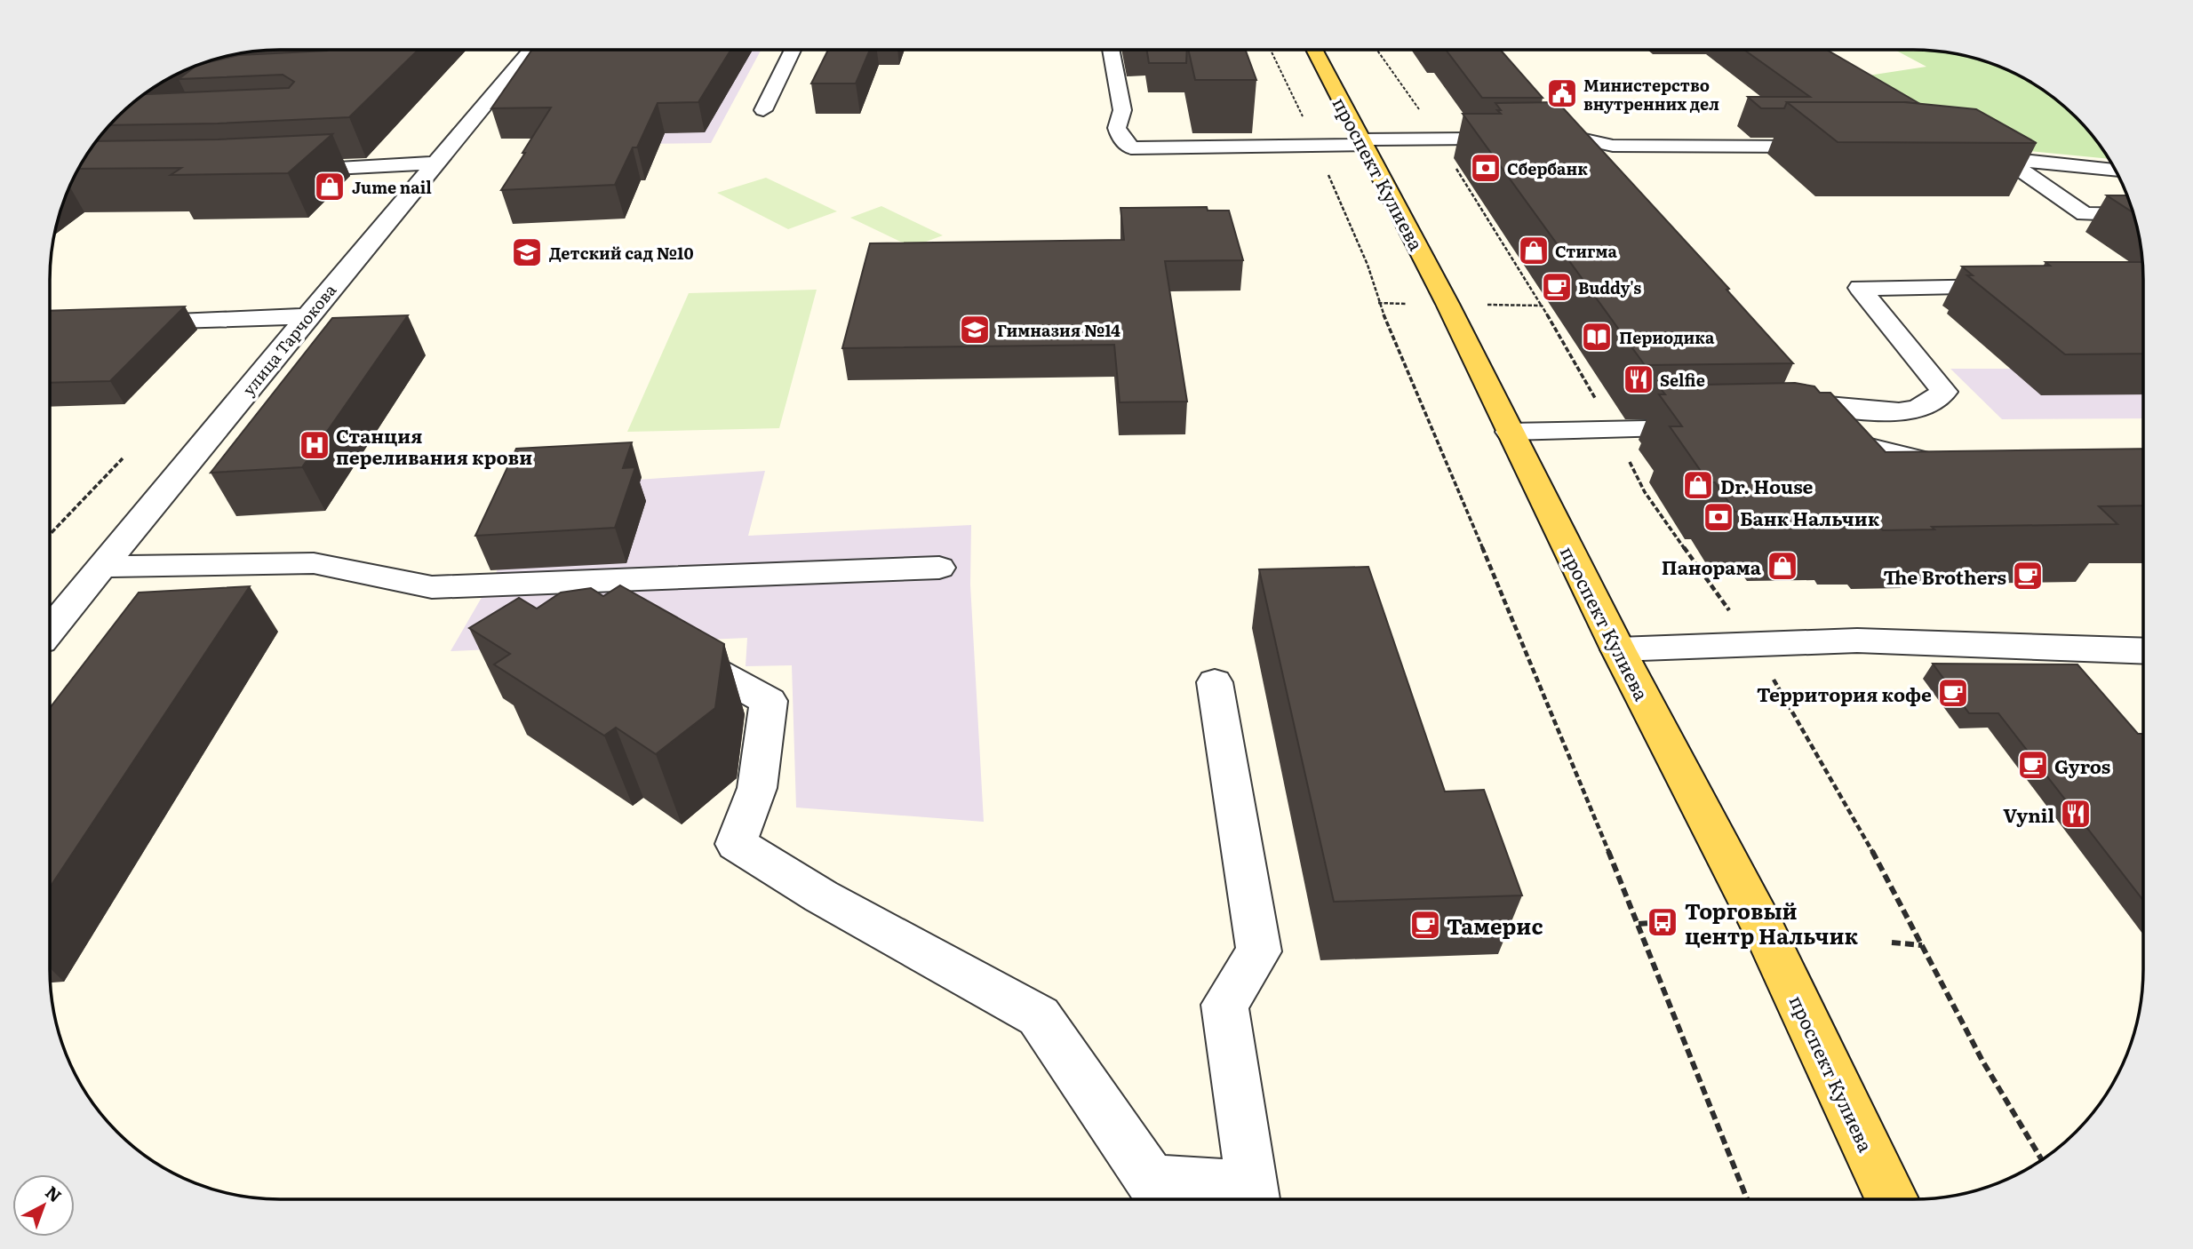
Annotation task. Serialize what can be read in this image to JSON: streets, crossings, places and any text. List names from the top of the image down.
{
  "streets": {
    "main road": ["проспект Кулиева"],
    "street": ["улица Тарчокова"]
  },
  "places": {
    "public building": ["Министерство внутренних дел"],
    "bank": ["Сбербанк", "Банк Нальчик"],
    "shop": [
      "Jume nail",
      "Стигма",
      "Dr. House",
      "Панорама"
    ],
    "school or university": ["Детский сад №10", "Гимназия №14"],
    "cafe": [
      "Buddy's",
      "The Brothers",
      "Территория кофе",
      "Gyros",
      "Тамерис"
    ],
    "library": ["Периодика"],
    "restaurant": ["Selfie", "Vynil"],
    "hospital": ["Станция переливания крови"],
    "bus stop": ["Торговый центр Нальчик"]
  },
  "north": "top right"
}
